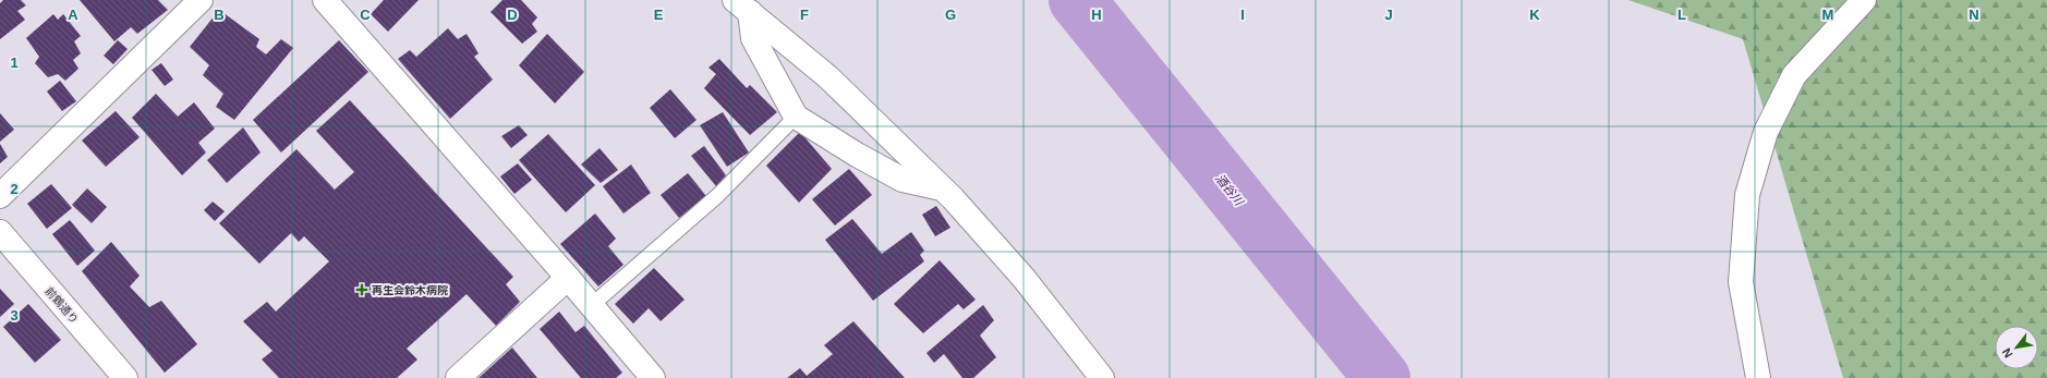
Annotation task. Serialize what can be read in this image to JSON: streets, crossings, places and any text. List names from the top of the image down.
{
  "streets": {
    "street": ["前鶴通り"]
  },
  "water": ["酒谷川"],
  "places": {
    "health": ["再生会鈴木病院"]
  },
  "north": "bottom left",
  "grid": {
    "columns": [
      "A",
      "B",
      "C",
      "D",
      "E",
      "F",
      "G",
      "H",
      "I",
      "J",
      "K",
      "L",
      "M",
      "N"
    ],
    "rows": ["1", "2", "3"]
  }
}
